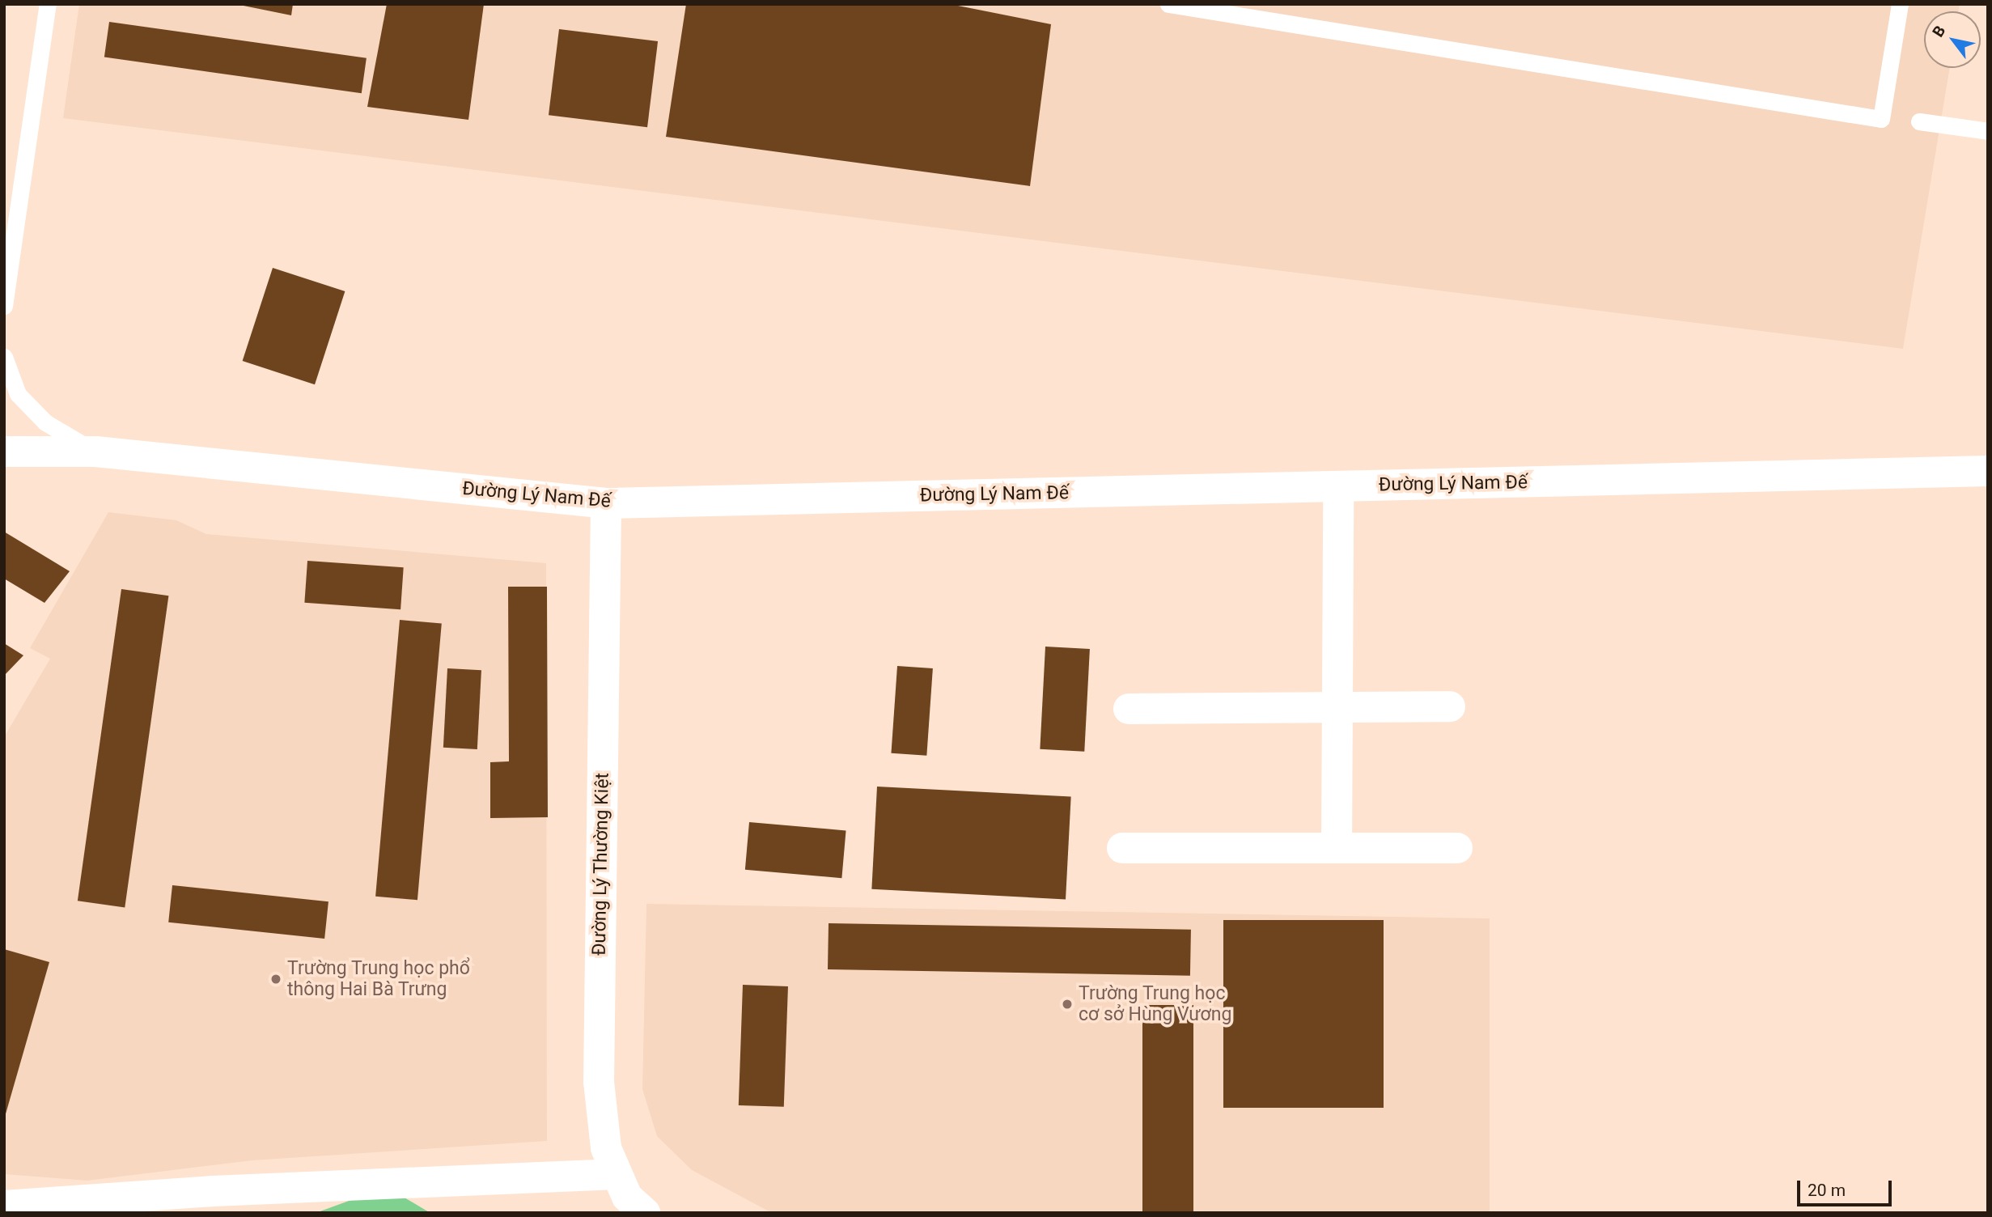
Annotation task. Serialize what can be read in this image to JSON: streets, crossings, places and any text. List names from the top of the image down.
{
  "streets": {
    "street": ["Đường Lý Nam Đế", "Đường Lý Thường Kiệt"]
  },
  "crossings": [
    ["Đường Lý Nam Đế", "Đường Lý Thường Kiệt"]
  ],
  "places": ["Trường Trung học phổ thông Hai Bà Trưng", "Trường Trung học cơ sở Hùng Vương"],
  "scale_bar": "20 m",
  "north": "top left"
}
